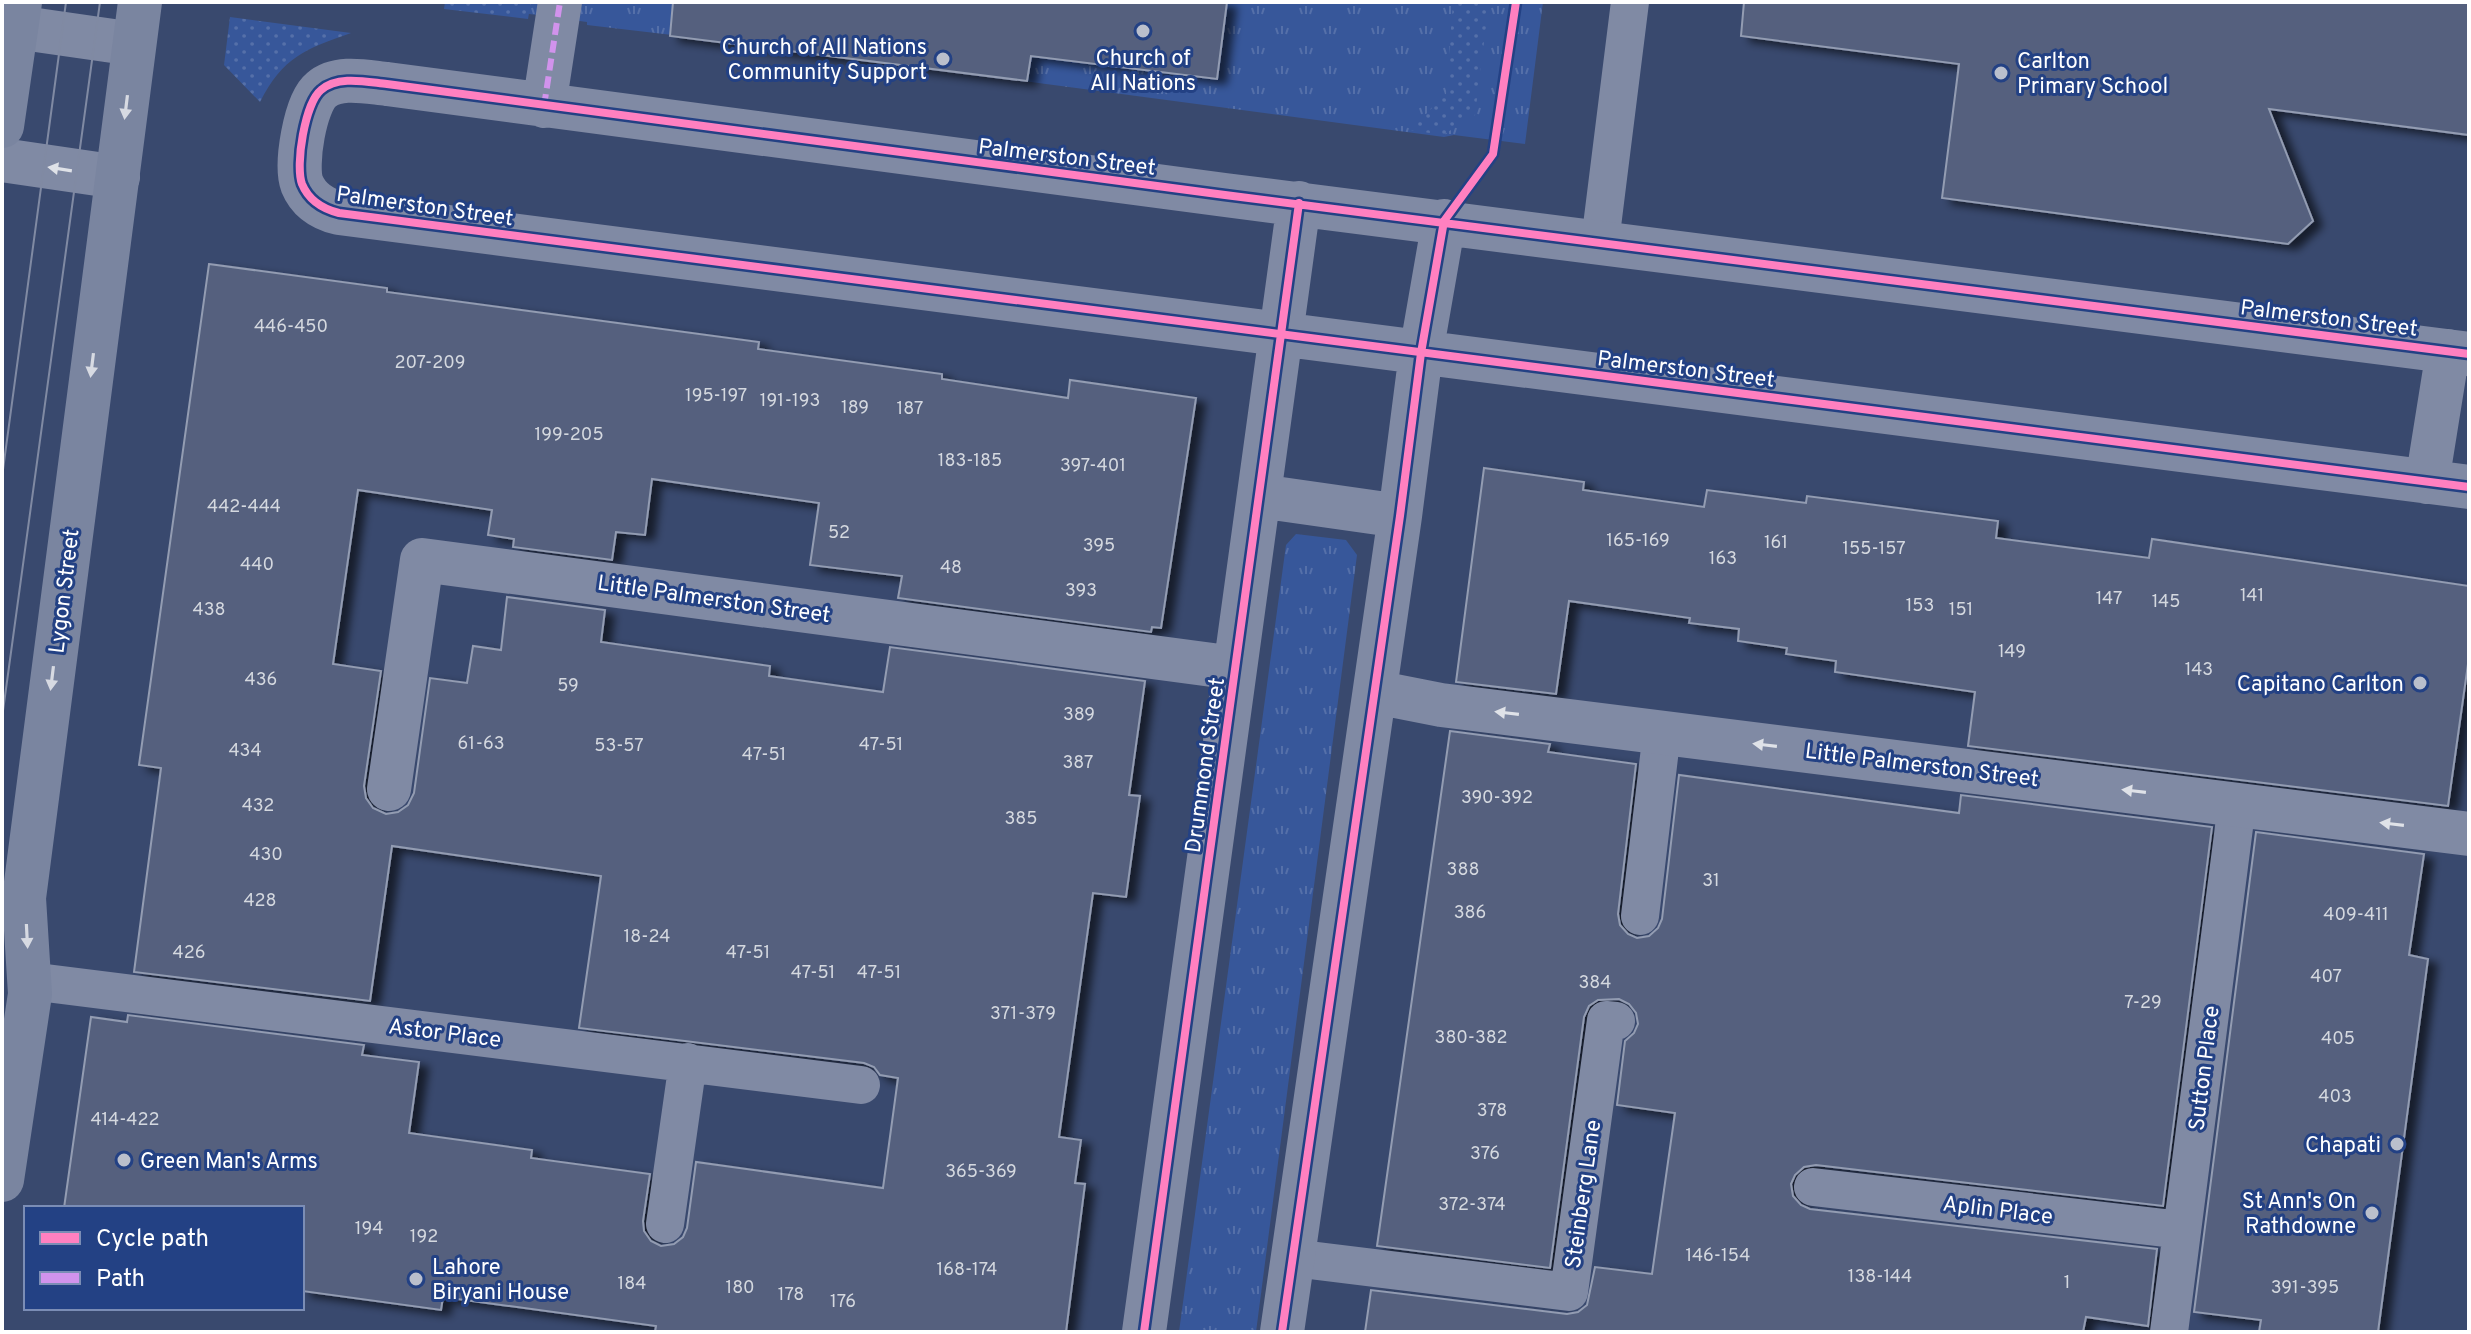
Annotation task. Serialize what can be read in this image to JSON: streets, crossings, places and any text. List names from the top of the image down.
{
  "streets": {
    "street": [
      "Palmerston Street",
      "Lygon Street",
      "Little Palmerston Street",
      "Drummond Street"
    ],
    "lane": [
      "Astor Place",
      "Sutton Place",
      "Steinberg Lane",
      "Aplin Place"
    ]
  },
  "crossings": [
    ["Palmerston Street", "Drummond Street"],
    ["Lygon Street", "Astor Place"],
    ["Little Palmerston Street", "Drummond Street"],
    ["Little Palmerston Street", "Sutton Place"],
    ["Sutton Place", "Aplin Place"]
  ],
  "one_way": ["Lygon Street", "Little Palmerston Street"],
  "places": [
    "Church of All Nations",
    "Church of All Nations Community Support",
    "Carlton Primary School",
    "Capitano Carlton",
    "Chapati",
    "Green Man's Arms",
    "St Ann's On Rathdowne",
    "Lahore Biryani House"
  ],
  "house_numbers": [
    "446-450",
    "207-209",
    "195-197",
    "191-193",
    "189",
    "187",
    "199-205",
    "183-185",
    "397-401",
    "442-444",
    "52",
    "165-169",
    "161",
    "395",
    "155-157",
    "163",
    "440",
    "48",
    "393",
    "141",
    "147",
    "145",
    "153",
    "438",
    "151",
    "149",
    "143",
    "436",
    "59",
    "389",
    "61-63",
    "47-51",
    "53-57",
    "434",
    "47-51",
    "387",
    "390-392",
    "432",
    "385",
    "430",
    "388",
    "31",
    "428",
    "386",
    "409-411",
    "18-24",
    "426",
    "47-51",
    "47-51",
    "47-51",
    "407",
    "384",
    "7-29",
    "371-379",
    "380-382",
    "405",
    "403",
    "378",
    "414-422",
    "376",
    "365-369",
    "372-374",
    "194",
    "192",
    "146-154",
    "168-174",
    "138-144",
    "1",
    "184",
    "180",
    "391-395",
    "178",
    "176"
  ],
  "legend": ["Cycle path", "Path"]
}
